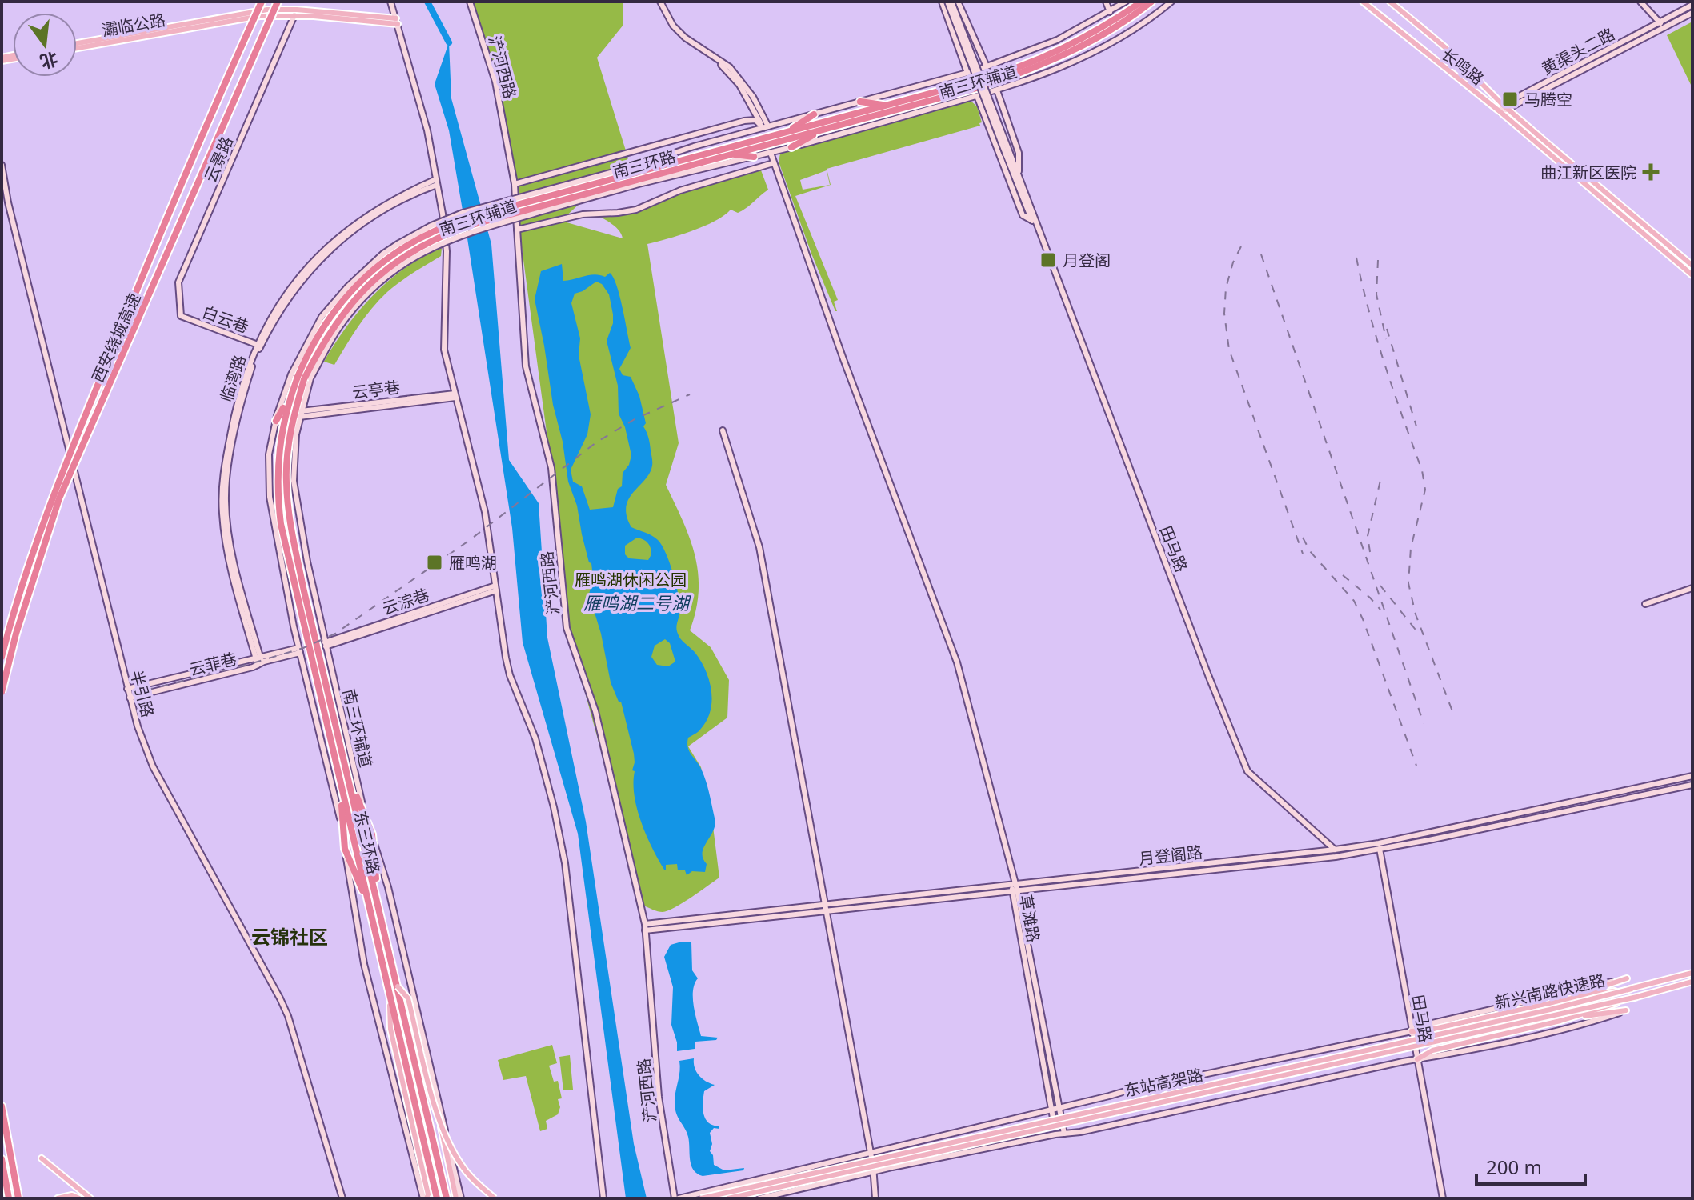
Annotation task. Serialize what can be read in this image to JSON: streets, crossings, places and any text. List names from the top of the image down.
{
  "streets": {
    "highway": ["南三环路", "西安绕城高速", "东三环路"],
    "main road": [
      "灞临公路",
      "黄渠头二路",
      "长鸣路",
      "浐河西路",
      "南三环辅道",
      "云景路",
      "白云巷",
      "临湾路",
      "田马路",
      "云淙巷",
      "云菲巷",
      "半引路",
      "月登阁路",
      "草滩路",
      "新兴南路快速路",
      "东站高架路"
    ]
  },
  "crossings": [
    ["灞临公路", "云景路"],
    ["黄渠头二路", "长鸣路"],
    ["浐河西路", "月登阁路"],
    ["南三环辅道", "南三环路"],
    ["南三环辅道", "云淙巷"],
    ["南三环辅道", "云菲巷"],
    ["云景路", "白云巷"],
    ["南三环路", "东三环路"],
    ["白云巷", "临湾路"],
    ["临湾路", "云菲巷"],
    ["田马路", "月登阁路"],
    ["田马路", "新兴南路快速路"],
    ["云菲巷", "半引路"],
    ["月登阁路", "草滩路"],
    ["新兴南路快速路", "东站高架路"]
  ],
  "districts": ["云锦社区"],
  "water": ["雁鸣湖二号湖"],
  "parks": ["雁鸣湖休闲公园"],
  "places": {
    "transit": ["马腾空", "月登阁", "雁鸣湖"],
    "health": ["曲江新区医院"]
  },
  "scale_bar": "200 m",
  "north": "bottom"
}
